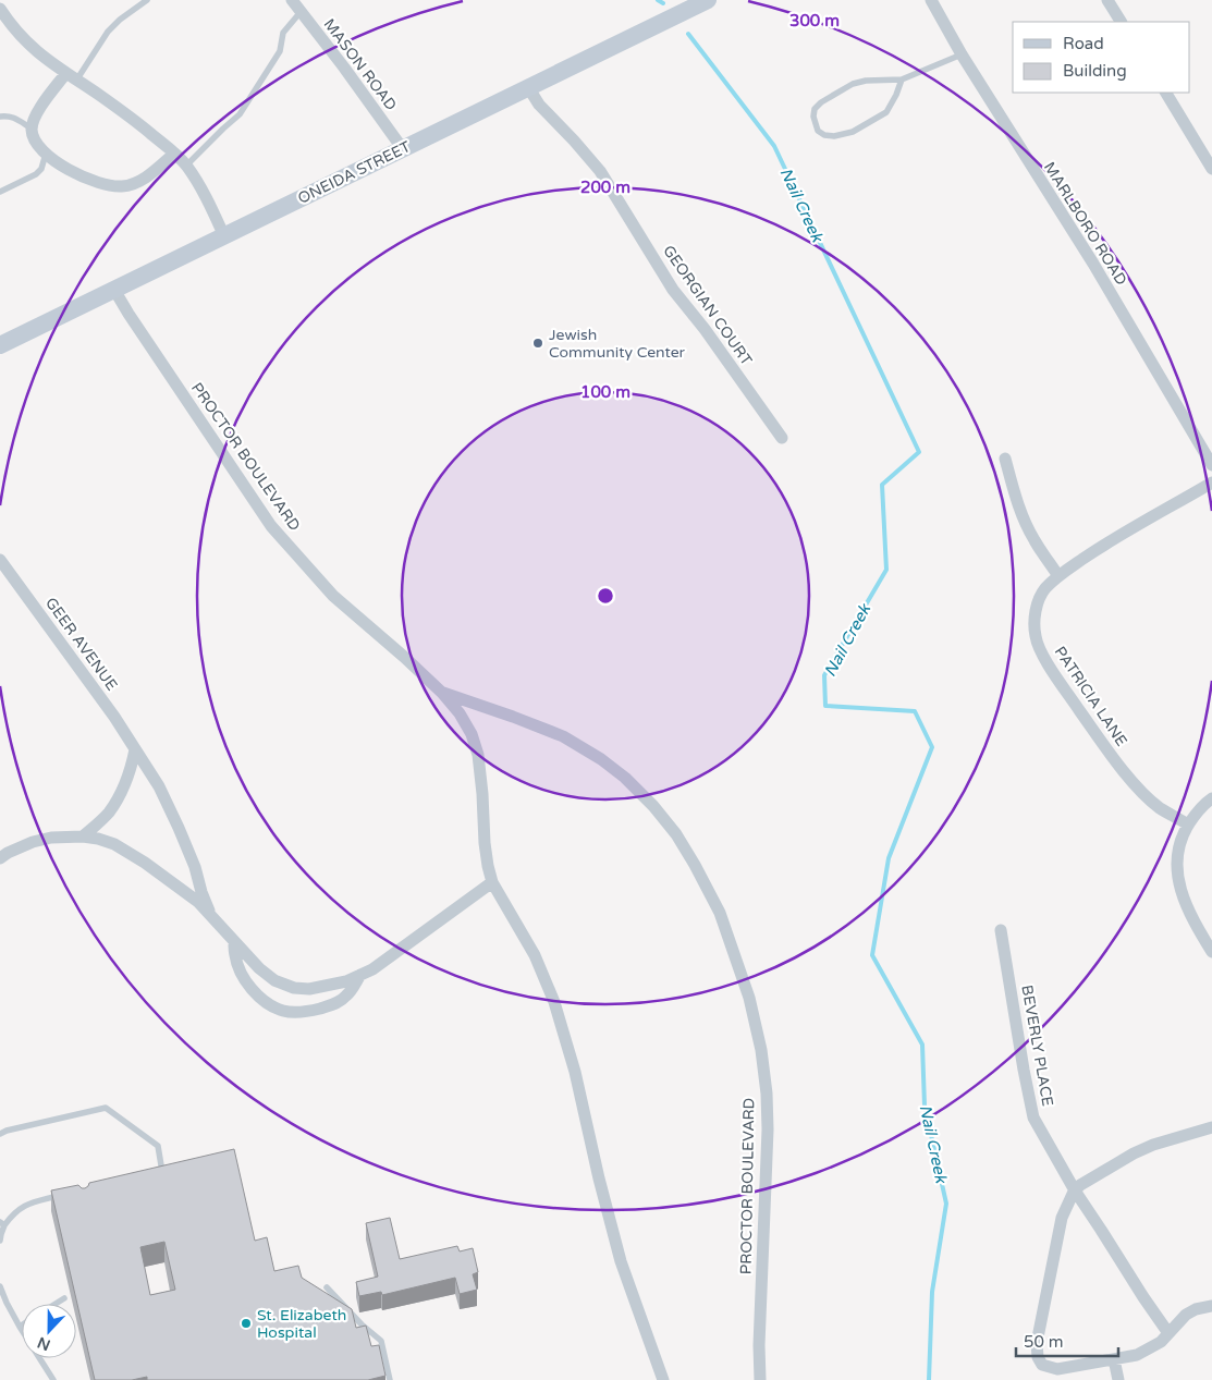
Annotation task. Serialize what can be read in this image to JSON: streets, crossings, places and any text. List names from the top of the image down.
{
  "streets": {
    "street": [
      "MASON ROAD",
      "ONEIDA STREET",
      "MARLBORO ROAD",
      "GEORGIAN COURT",
      "PROCTOR BOULEVARD",
      "GEER AVENUE",
      "PATRICIA LANE",
      "BEVERLY PLACE"
    ]
  },
  "crossings": [
    ["MASON ROAD", "ONEIDA STREET"],
    ["ONEIDA STREET", "GEORGIAN COURT"],
    ["ONEIDA STREET", "PROCTOR BOULEVARD"]
  ],
  "water": ["Nail Creek"],
  "places": ["Jewish Community Center", "St. Elizabeth Hospital"],
  "legend": ["Road", "Building"],
  "scale_bar": "50 m",
  "north": "bottom",
  "rings": ["300 m", "200 m", "100 m"]
}
